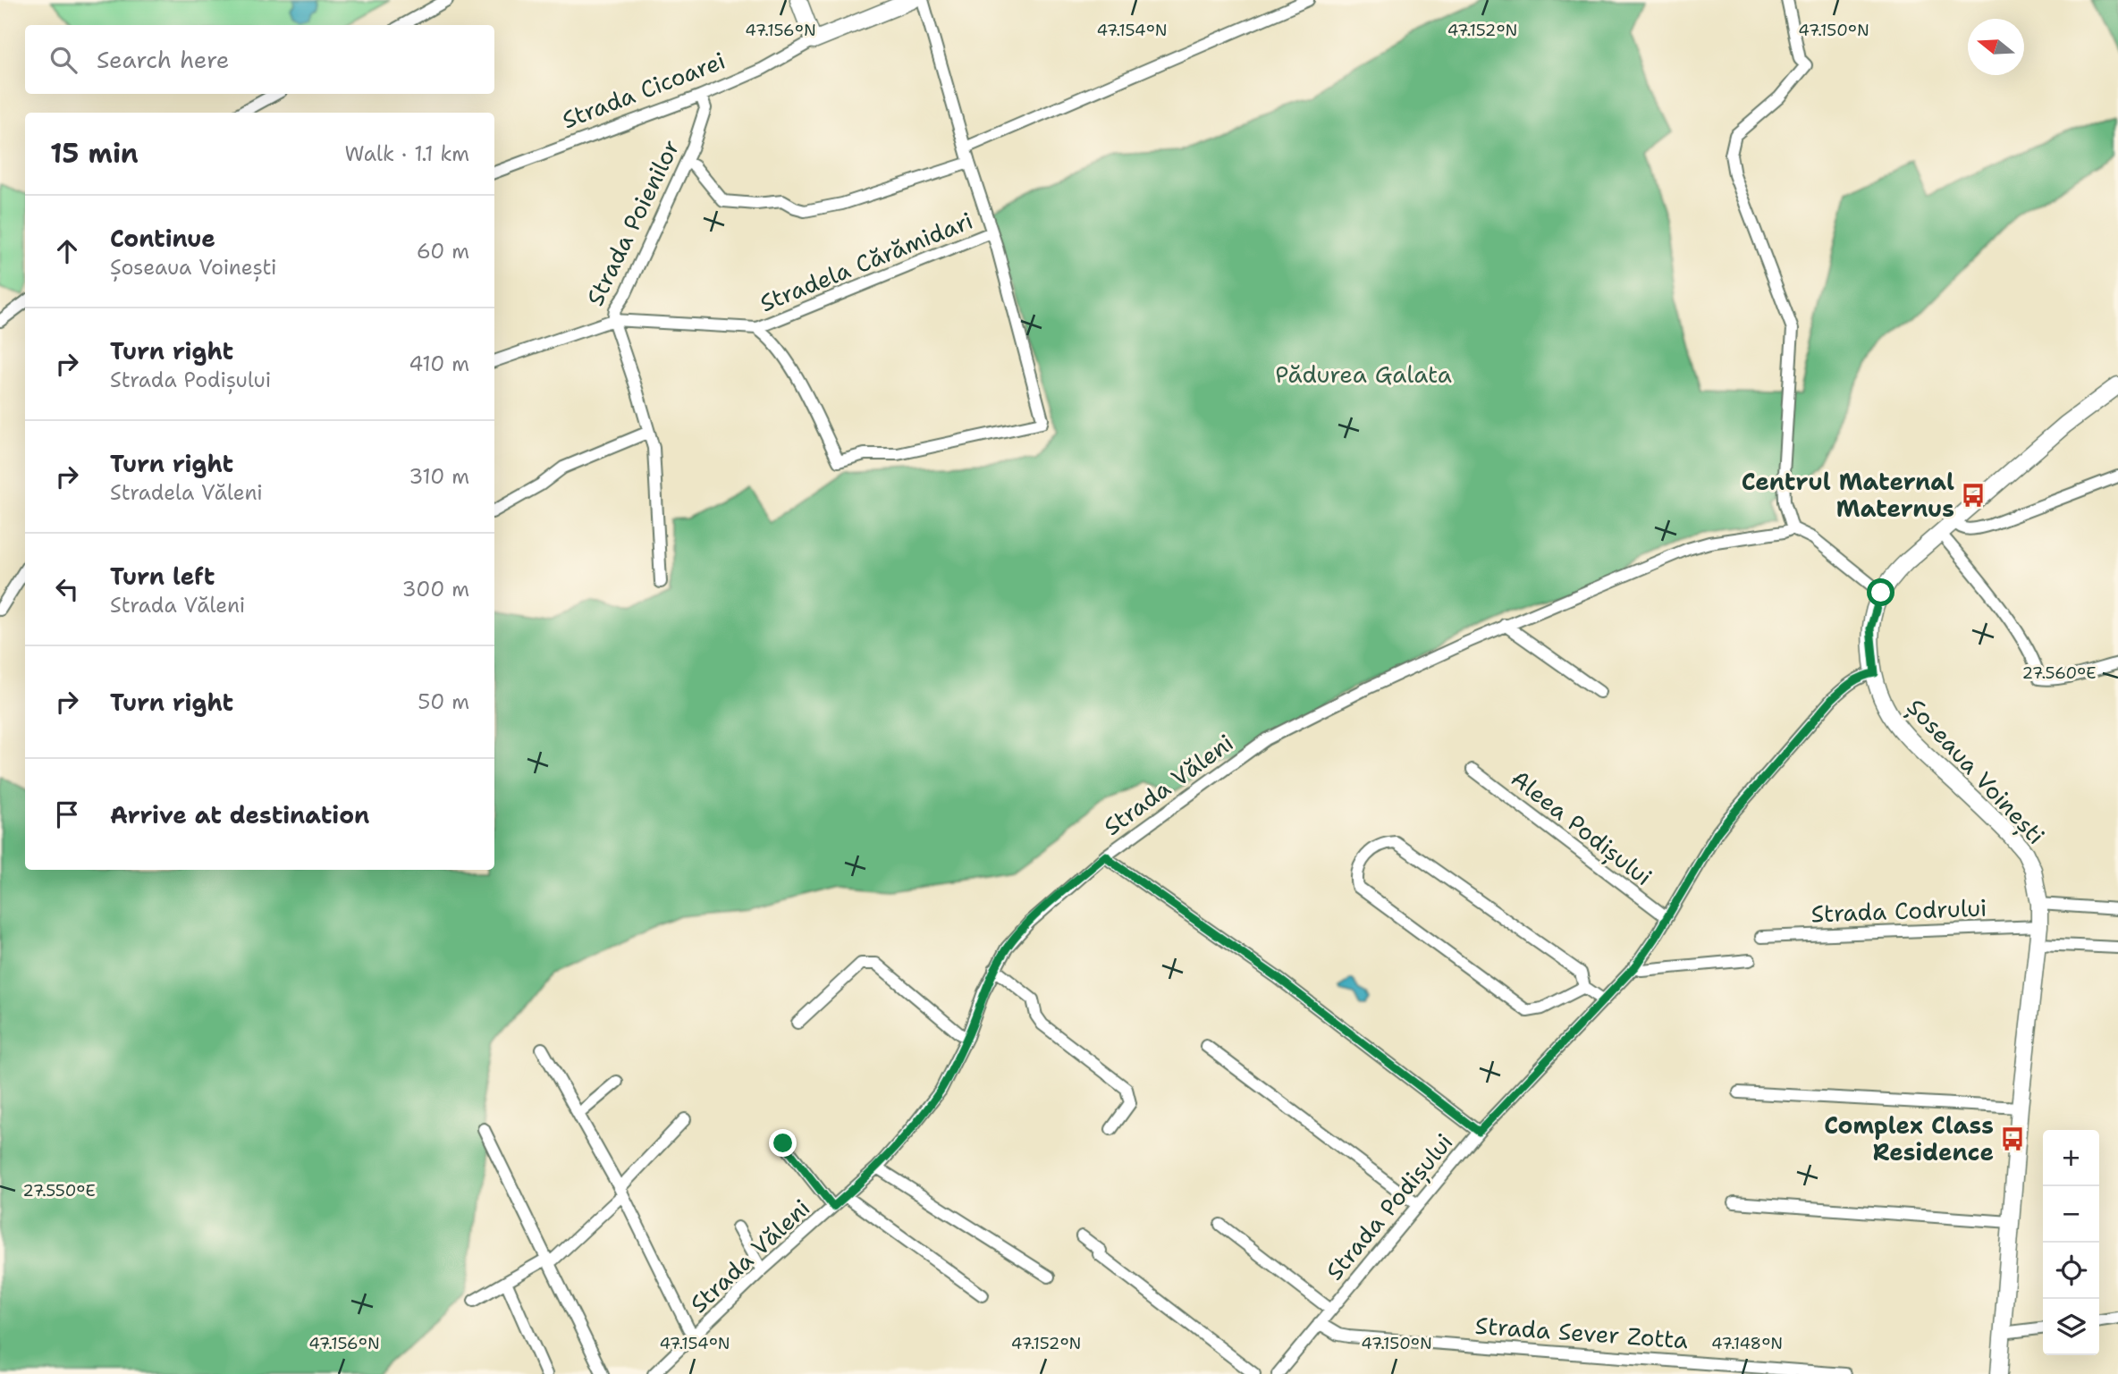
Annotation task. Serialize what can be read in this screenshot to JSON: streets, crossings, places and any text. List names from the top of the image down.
{
  "streets": {
    "main road": ["Strada Cicoarei", "Șoseaua Voinești"],
    "street": [
      "Strada Poienilor",
      "Stradela Cărămidari",
      "Strada Văleni",
      "Aleea Podișului",
      "Strada Codrului",
      "Strada Podișului",
      "Strada Sever Zotta"
    ]
  },
  "crossings": [
    ["Strada Cicoarei", "Strada Poienilor"],
    ["Strada Poienilor", "Stradela Cărămidari"],
    ["Șoseaua Voinești", "Strada Codrului"],
    ["Șoseaua Voinești", "Strada Podișului"],
    ["Aleea Podișului", "Strada Podișului"],
    ["Strada Podișului", "Strada Sever Zotta"]
  ],
  "parks": ["Pădurea Galata"],
  "places": {
    "bus stop": ["Centrul Maternal Maternus", "Complex Class Residence"]
  },
  "north": "left",
  "page": {
    "search": "Search here",
    "heading": ["15 min", "Walk · 1.1 km"],
    "list": [
      ["Continue", "Șoseaua Voinești", "60 m"],
      ["Turn right", "Strada Podișului", "410 m"],
      ["Turn right", "Stradela Văleni", "310 m"],
      ["Turn left", "Strada Văleni", "300 m"],
      ["Turn right", "50 m"],
      "Arrive at destination"
    ],
    "map_buttons": ["+", "−"]
  },
  "coordinates": [
    "47.156°N",
    "47.154°N",
    "47.152°N",
    "47.150°N",
    "27.560°E",
    "27.550°E",
    "47.148°N"
  ]
}
